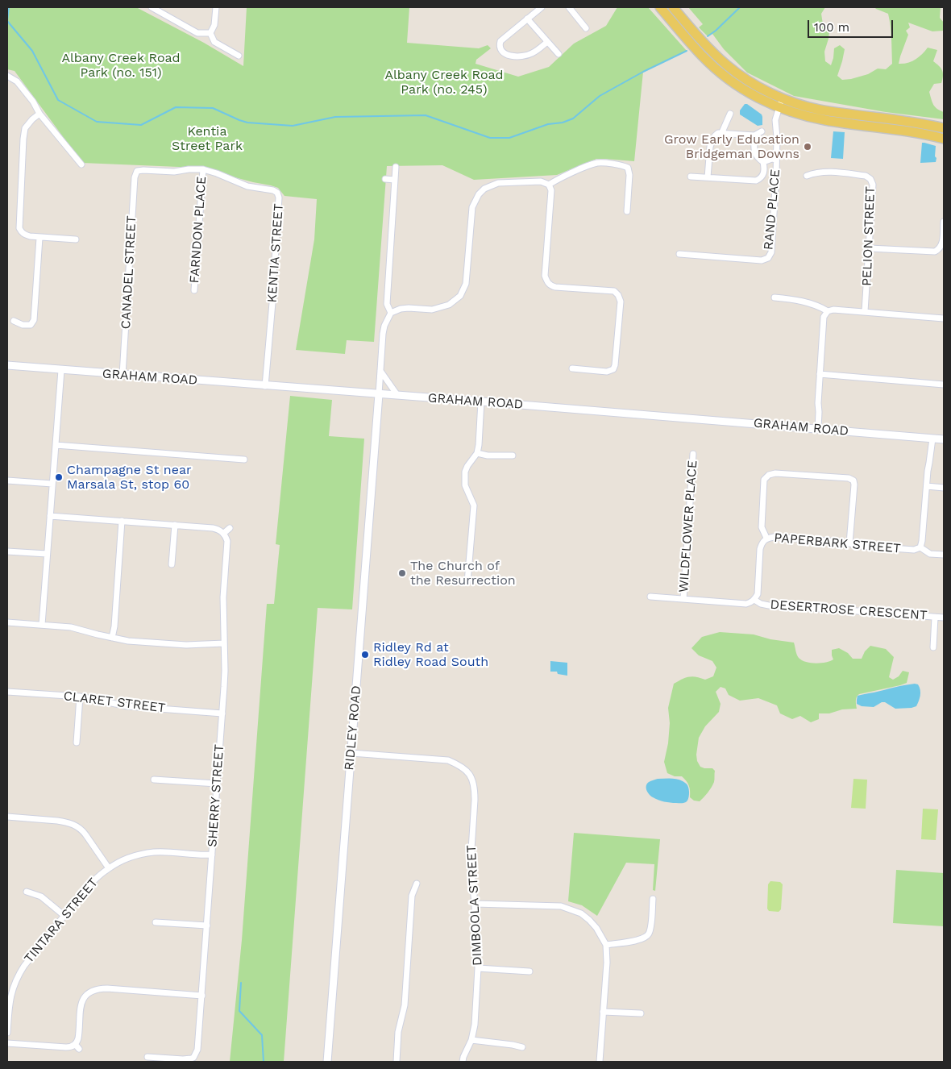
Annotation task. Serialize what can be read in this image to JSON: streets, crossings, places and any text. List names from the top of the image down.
{
  "streets": {
    "street": [
      "RAND PLACE",
      "FARNDON PLACE",
      "PELION STREET",
      "KENTIA STREET",
      "CANADEL STREET",
      "GRAHAM ROAD",
      "WILDFLOWER PLACE",
      "PAPERBARK STREET",
      "DESERTROSE CRESCENT",
      "CLARET STREET",
      "RIDLEY ROAD",
      "SHERRY STREET",
      "DIMBOOLA STREET",
      "TINTARA STREET"
    ]
  },
  "crossings": [
    ["FARNDON PLACE", "KENTIA STREET"],
    ["KENTIA STREET", "CANADEL STREET"],
    ["KENTIA STREET", "GRAHAM ROAD"],
    ["CANADEL STREET", "GRAHAM ROAD"],
    ["GRAHAM ROAD", "PAPERBARK STREET"],
    ["GRAHAM ROAD", "RIDLEY ROAD"],
    ["PAPERBARK STREET", "DESERTROSE CRESCENT"],
    ["CLARET STREET", "SHERRY STREET"],
    ["RIDLEY ROAD", "DIMBOOLA STREET"],
    ["SHERRY STREET", "TINTARA STREET"]
  ],
  "parks": ["Albany Creek Road Park (no. 151)", "Albany Creek Road Park (no. 245)", "Kentia Street Park"],
  "places": [
    "Grow Early Education Bridgeman Downs",
    "Champagne St near Marsala St, stop 60",
    "The Church of the Resurrection",
    "Ridley Rd at Ridley Road South"
  ],
  "scale_bar": "100 m"
}
